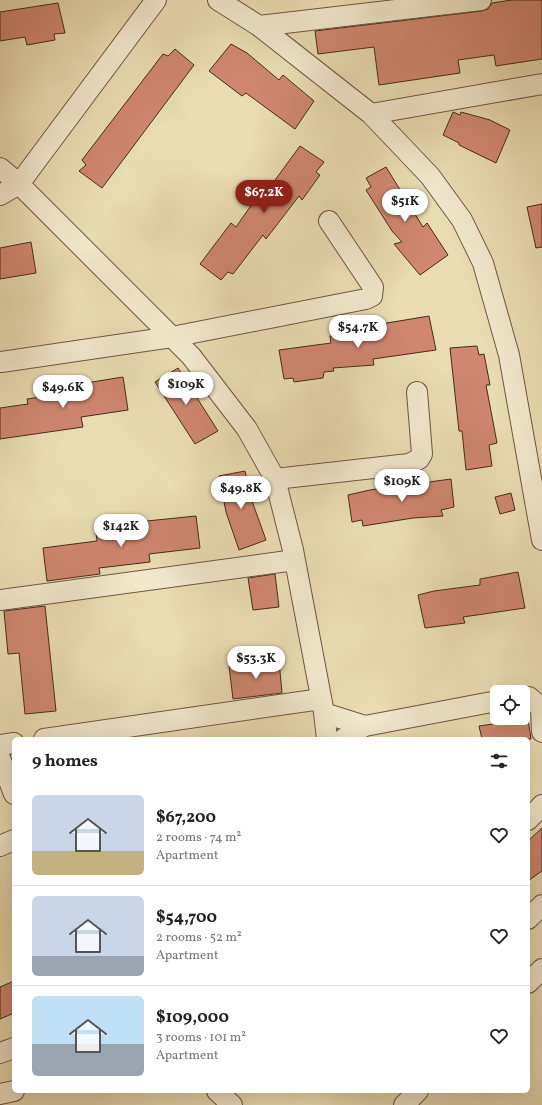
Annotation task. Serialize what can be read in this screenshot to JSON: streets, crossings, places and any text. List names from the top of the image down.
{
  "page": {
    "price": [
      "$67.2K",
      "$51K",
      "$54.7K",
      "$109K",
      "$49.6K",
      "$109K",
      "$49.8K",
      "$142K",
      "$53.3K"
    ],
    "heading": "9 homes",
    "list": [
      {
        "name": "$67,200",
        "note": "2 rooms · 74 m² · Apartment"
      },
      {
        "name": "$54,700",
        "note": "2 rooms · 52 m² · Apartment"
      },
      {
        "name": "$109,000",
        "note": "3 rooms · 101 m² · Apartment"
      }
    ]
  }
}
